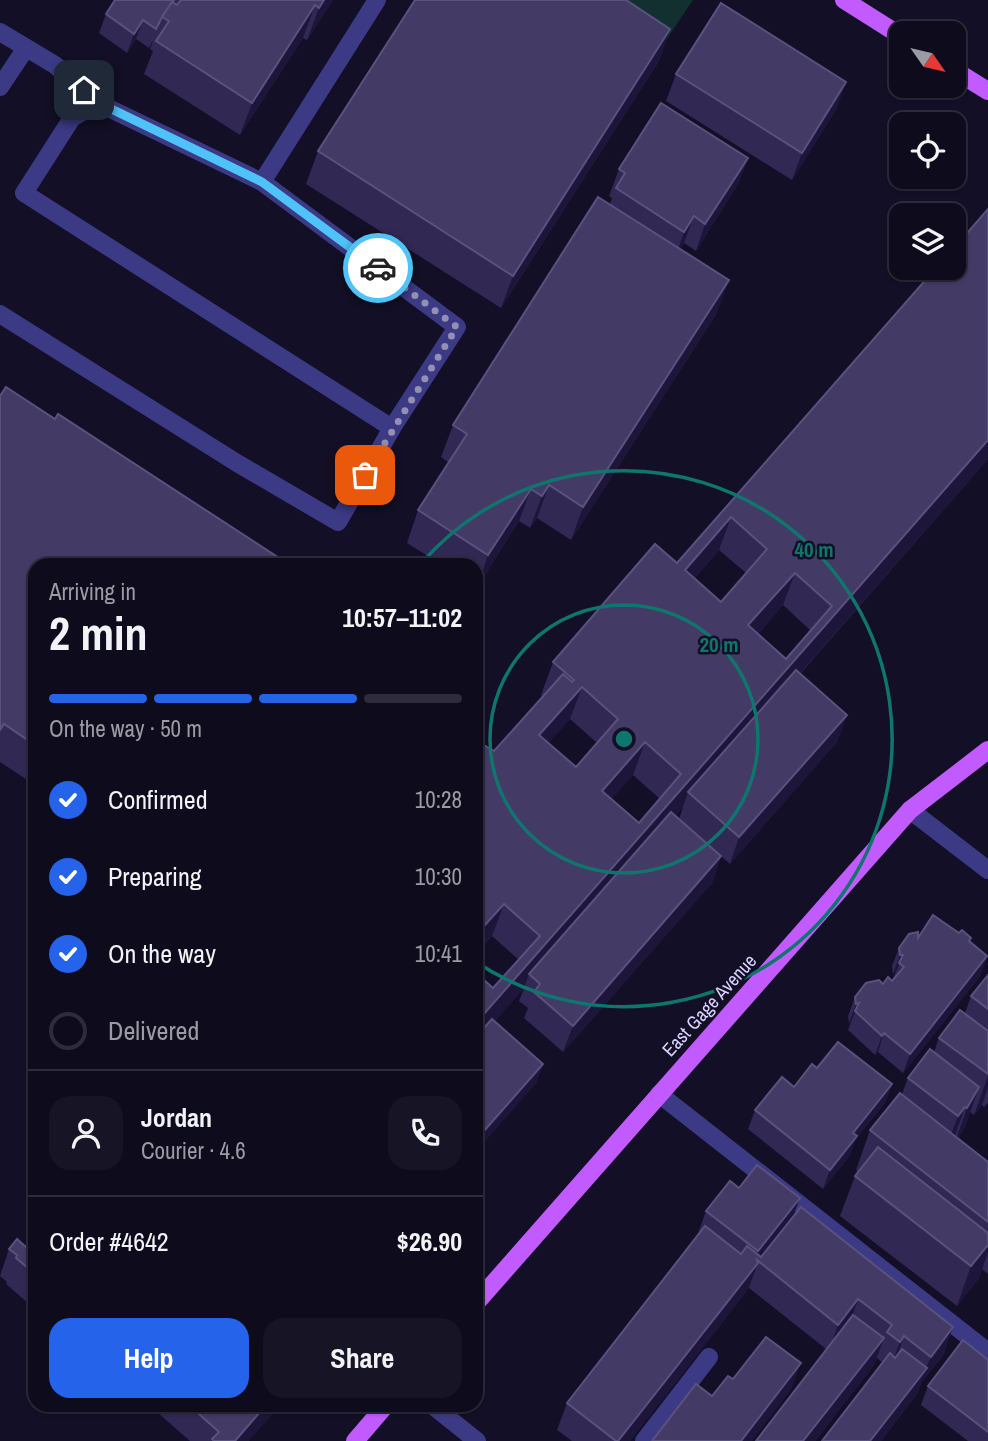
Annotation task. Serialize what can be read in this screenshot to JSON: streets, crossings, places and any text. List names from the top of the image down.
{
  "streets": {
    "main road": ["East Gage Avenue"]
  },
  "north": "bottom right",
  "page": {
    "heading": ["2 min", "Arriving in", "10:57–11:02"],
    "panel": [
      "Jordan",
      "Courier · 4.6",
      "Order #4642",
      "$26.90"
    ],
    "bar": "On the way · 50 m",
    "list": [
      ["Confirmed", "10:28"],
      ["Preparing", "10:30"],
      ["On the way", "10:41"],
      "Delivered"
    ],
    "buttons": ["Help", "Share"]
  },
  "rings": ["40 m", "20 m"]
}
